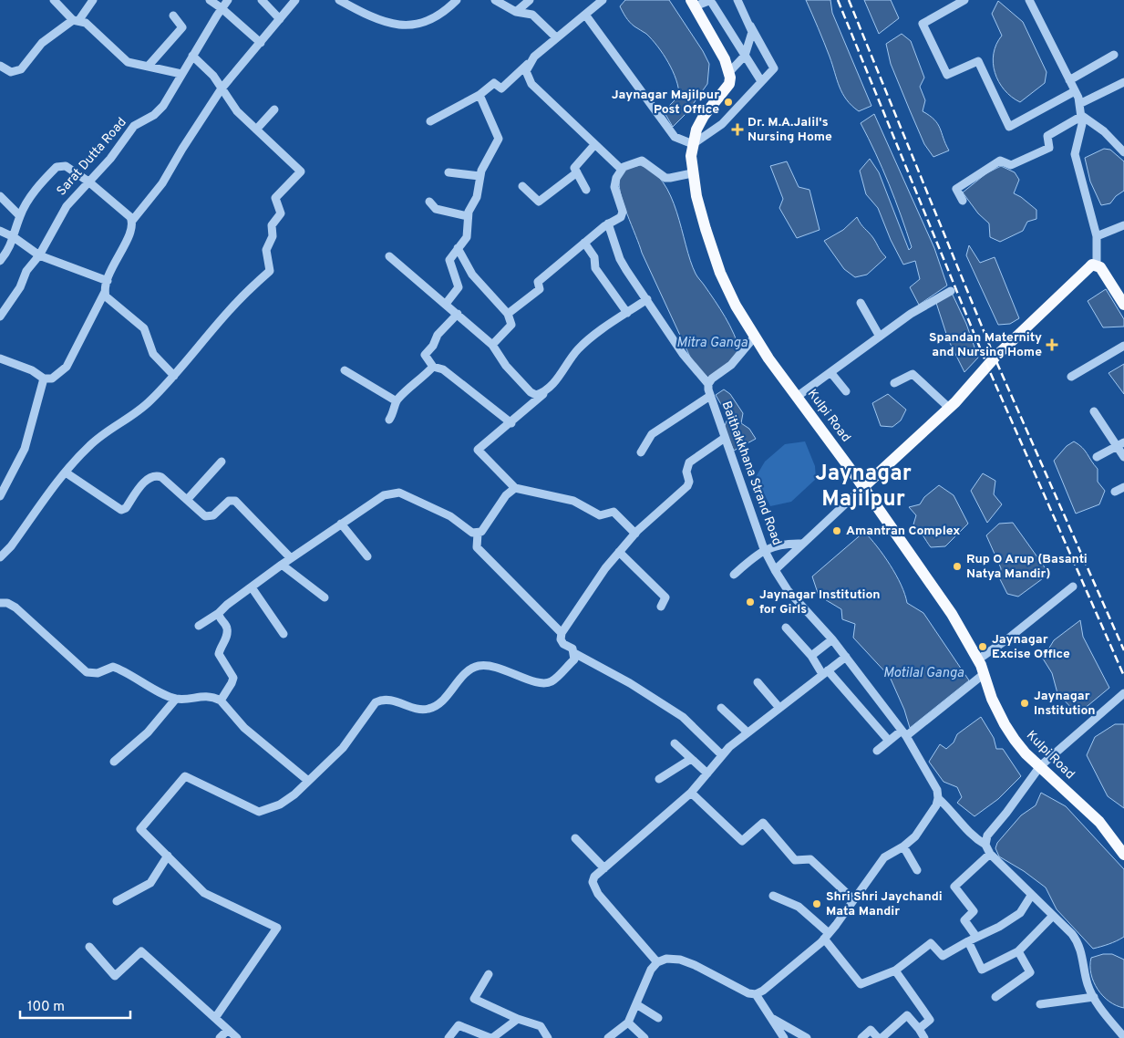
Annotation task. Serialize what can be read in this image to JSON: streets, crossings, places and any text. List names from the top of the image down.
{
  "streets": {
    "main road": ["Kulpi Road"],
    "street": ["Sarat Dutta Road", "Baithakkhana Strand Road"]
  },
  "districts": ["Jaynagar Majilpur"],
  "water": ["Mitra Ganga", "Motilal Ganga"],
  "places": {
    "other": [
      "Jaynagar Majilpur Post Office",
      "Amantran Complex",
      "Rup O Arup (Basanti Natya Mandir)",
      "Jaynagar Institution for Girls",
      "Jaynagar Excise Office",
      "Jaynagar Institution",
      "Shri Shri Jaychandi Mata Mandir"
    ],
    "health": ["Dr. M.A.Jalil's Nursing Home", "Spandan Maternity and Nursing Home"]
  },
  "scale_bar": "100 m"
}
